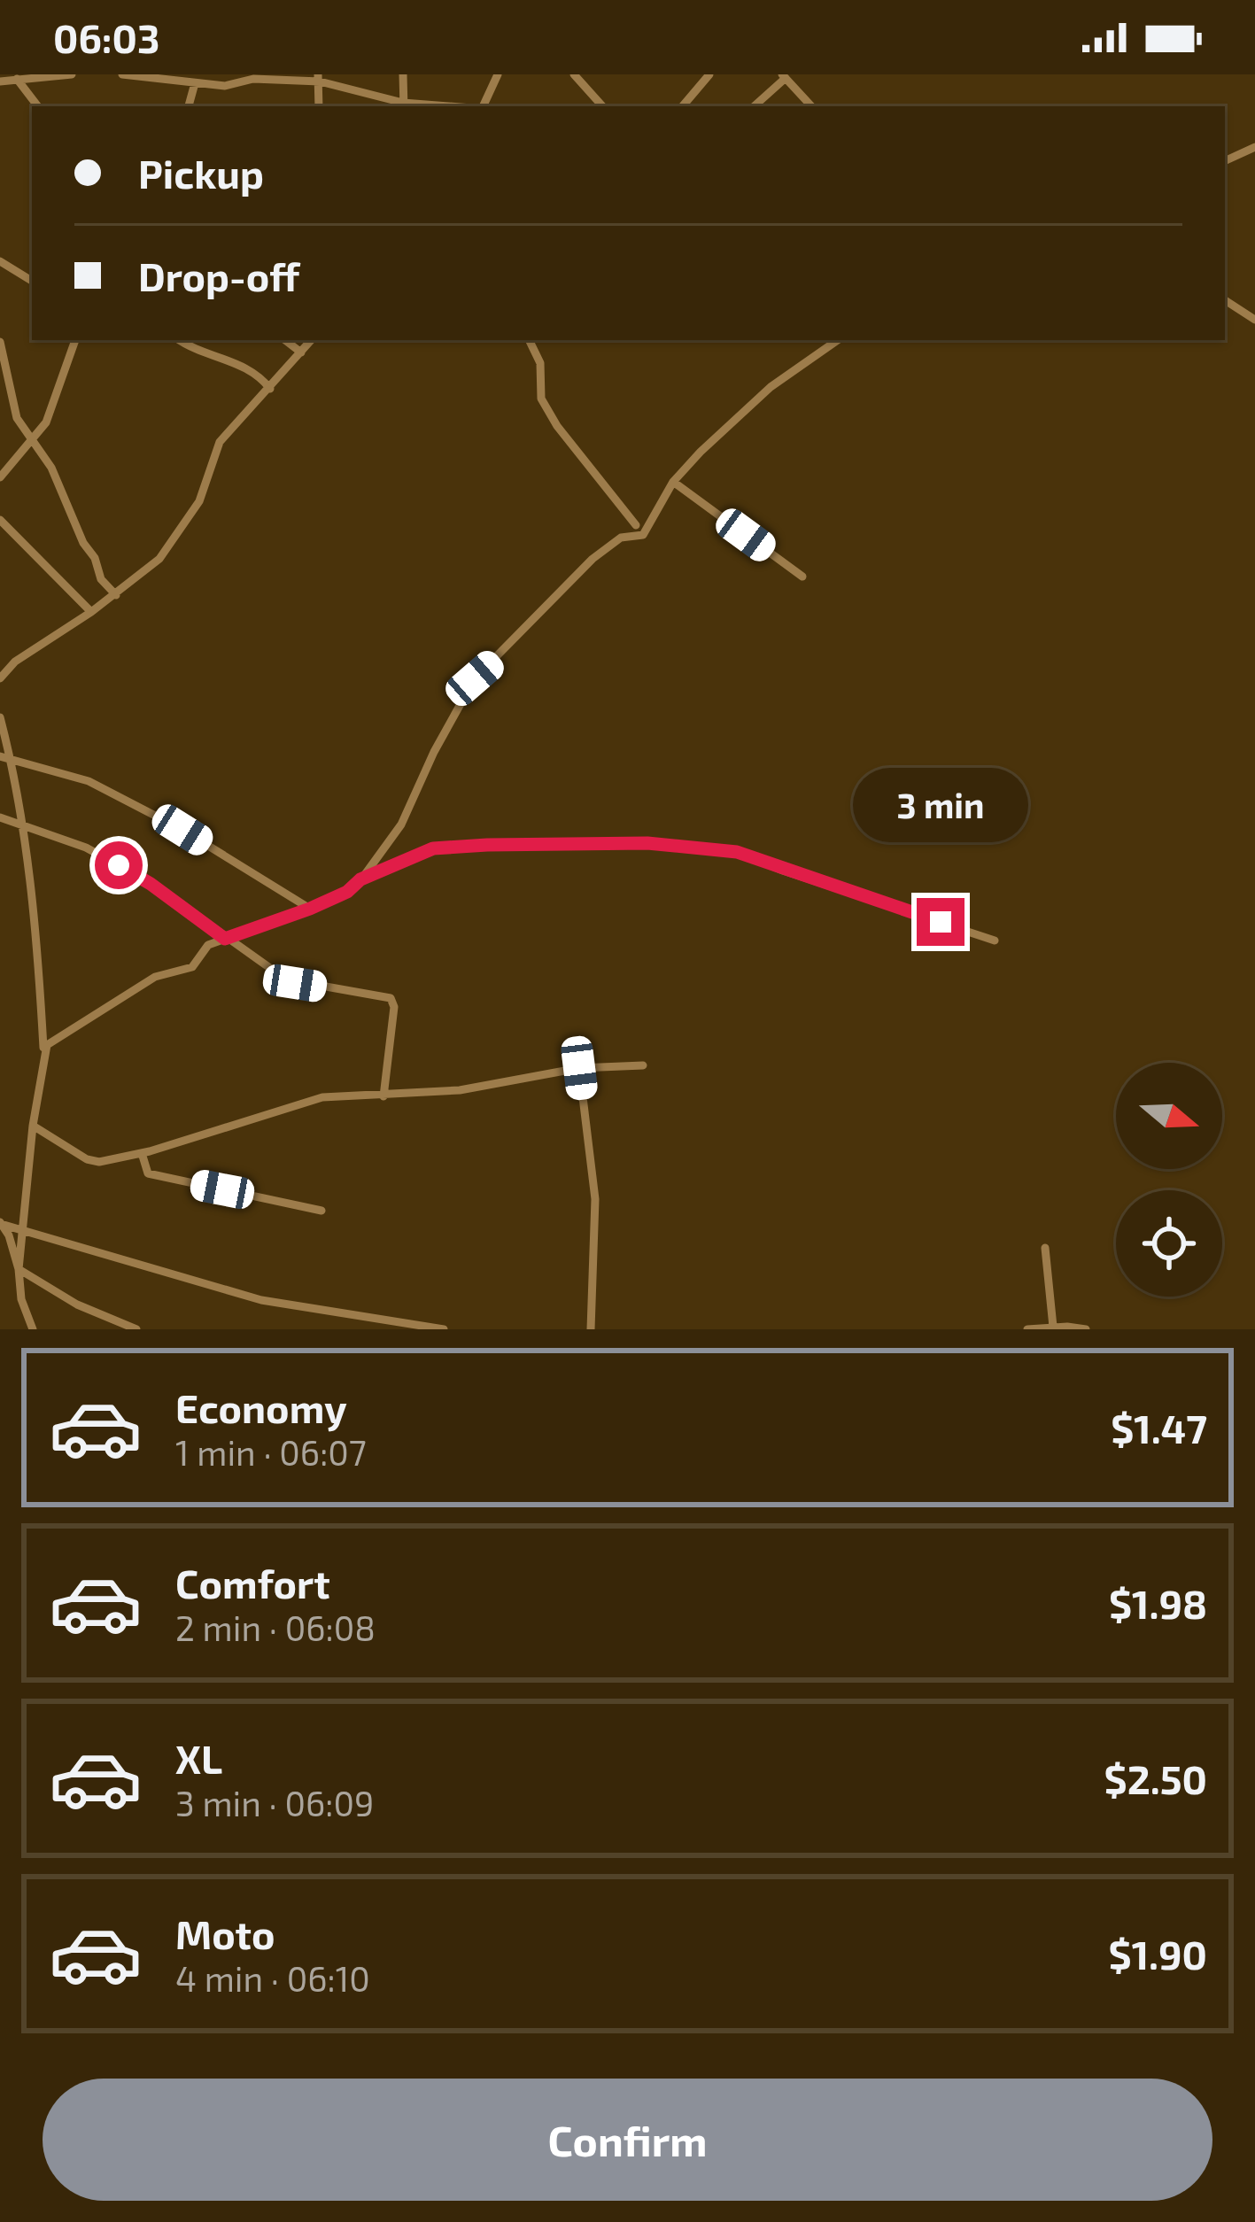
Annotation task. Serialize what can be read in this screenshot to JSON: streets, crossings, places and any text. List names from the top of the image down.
{
  "north": "right",
  "page": {
    "status": "06:03",
    "banner": ["Pickup", "Drop-off"],
    "bubble": "3 min",
    "list": [
      {
        "name": "Economy",
        "note": "1 min · 06:07",
        "value": "$1.47"
      },
      {
        "name": "Comfort",
        "note": "2 min · 06:08",
        "value": "$1.98"
      },
      {
        "name": "XL",
        "note": "3 min · 06:09",
        "value": "$2.50"
      },
      {
        "name": "Moto",
        "note": "4 min · 06:10",
        "value": "$1.90"
      }
    ],
    "buttons": "Confirm"
  }
}
